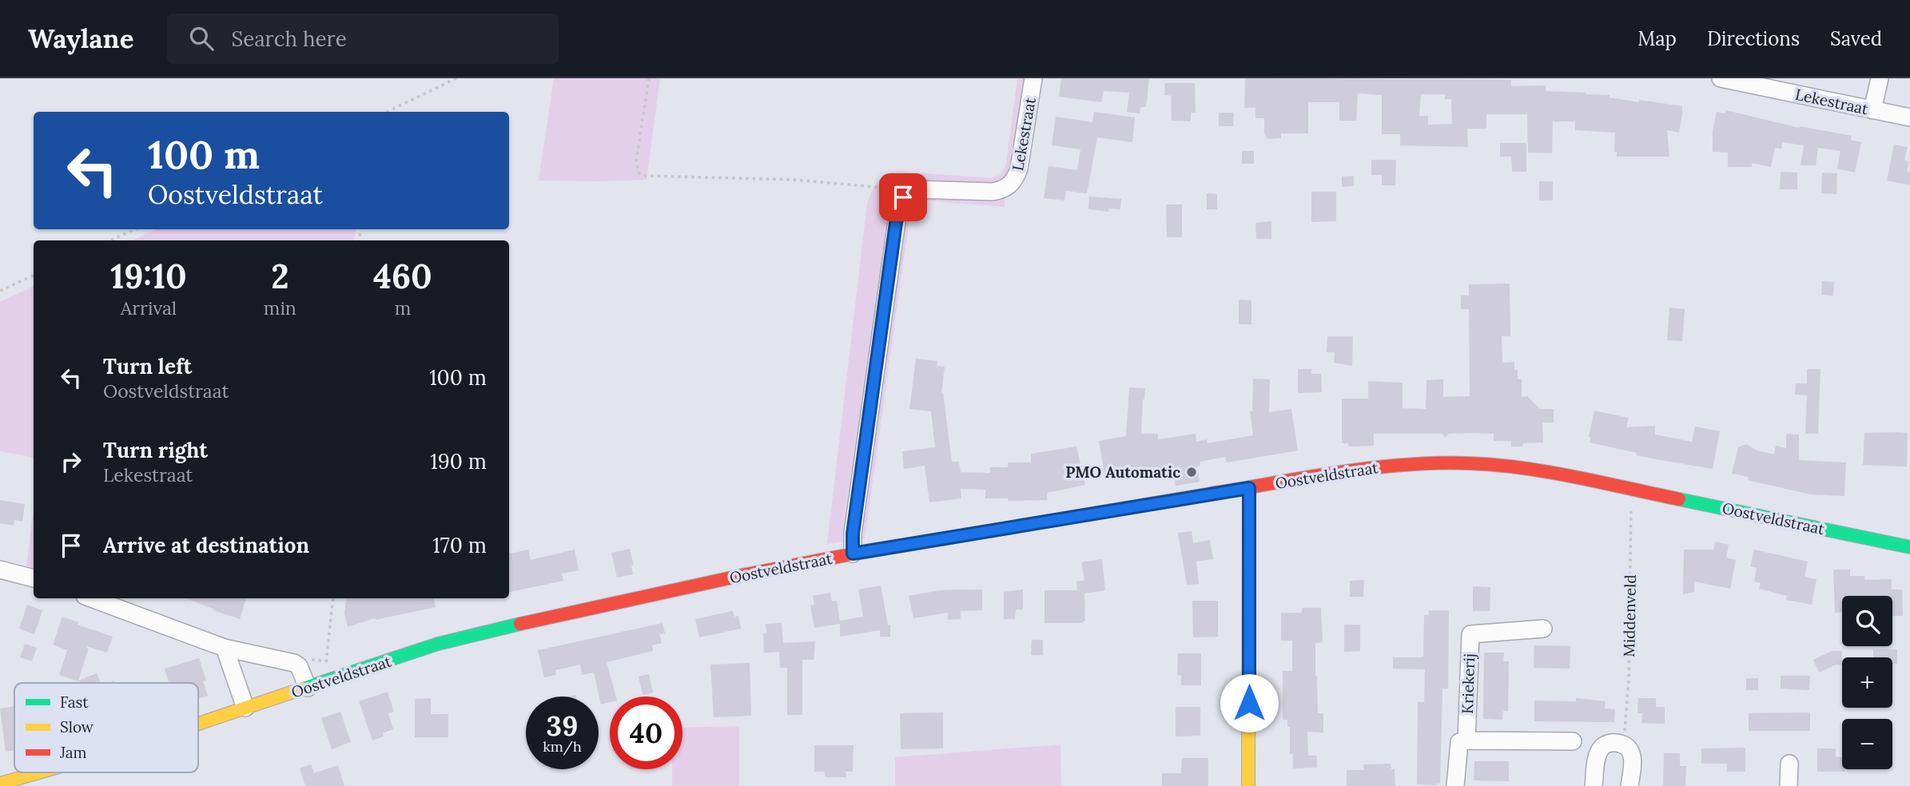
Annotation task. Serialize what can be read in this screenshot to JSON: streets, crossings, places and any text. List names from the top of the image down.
{
  "streets": {
    "street": ["Lekestraat", "Oostveldstraat", "Kriekerij"],
    "path": ["Middenveld"]
  },
  "crossings": [
    ["Oostveldstraat", "Middenveld"]
  ],
  "places": ["PMO Automatic"],
  "legend": ["Fast", "Slow", "Jam"],
  "page": {
    "header": "Waylane",
    "search": "Search here",
    "nav": ["Map", "Directions", "Saved"],
    "turn": ["100 m", "Oostveldstraat"],
    "eta": [
      "19:10",
      "Arrival",
      "2",
      "min",
      "460",
      "m"
    ],
    "list": [
      {
        "name": "Turn left",
        "note": "Oostveldstraat",
        "value": "100 m"
      },
      {
        "name": "Turn right",
        "note": "Lekestraat",
        "value": "190 m"
      },
      {
        "name": "Arrive at destination",
        "value": "170 m"
      }
    ],
    "map_buttons": ["+", "−"],
    "speed": "39 km/h",
    "limit": "40"
  }
}
